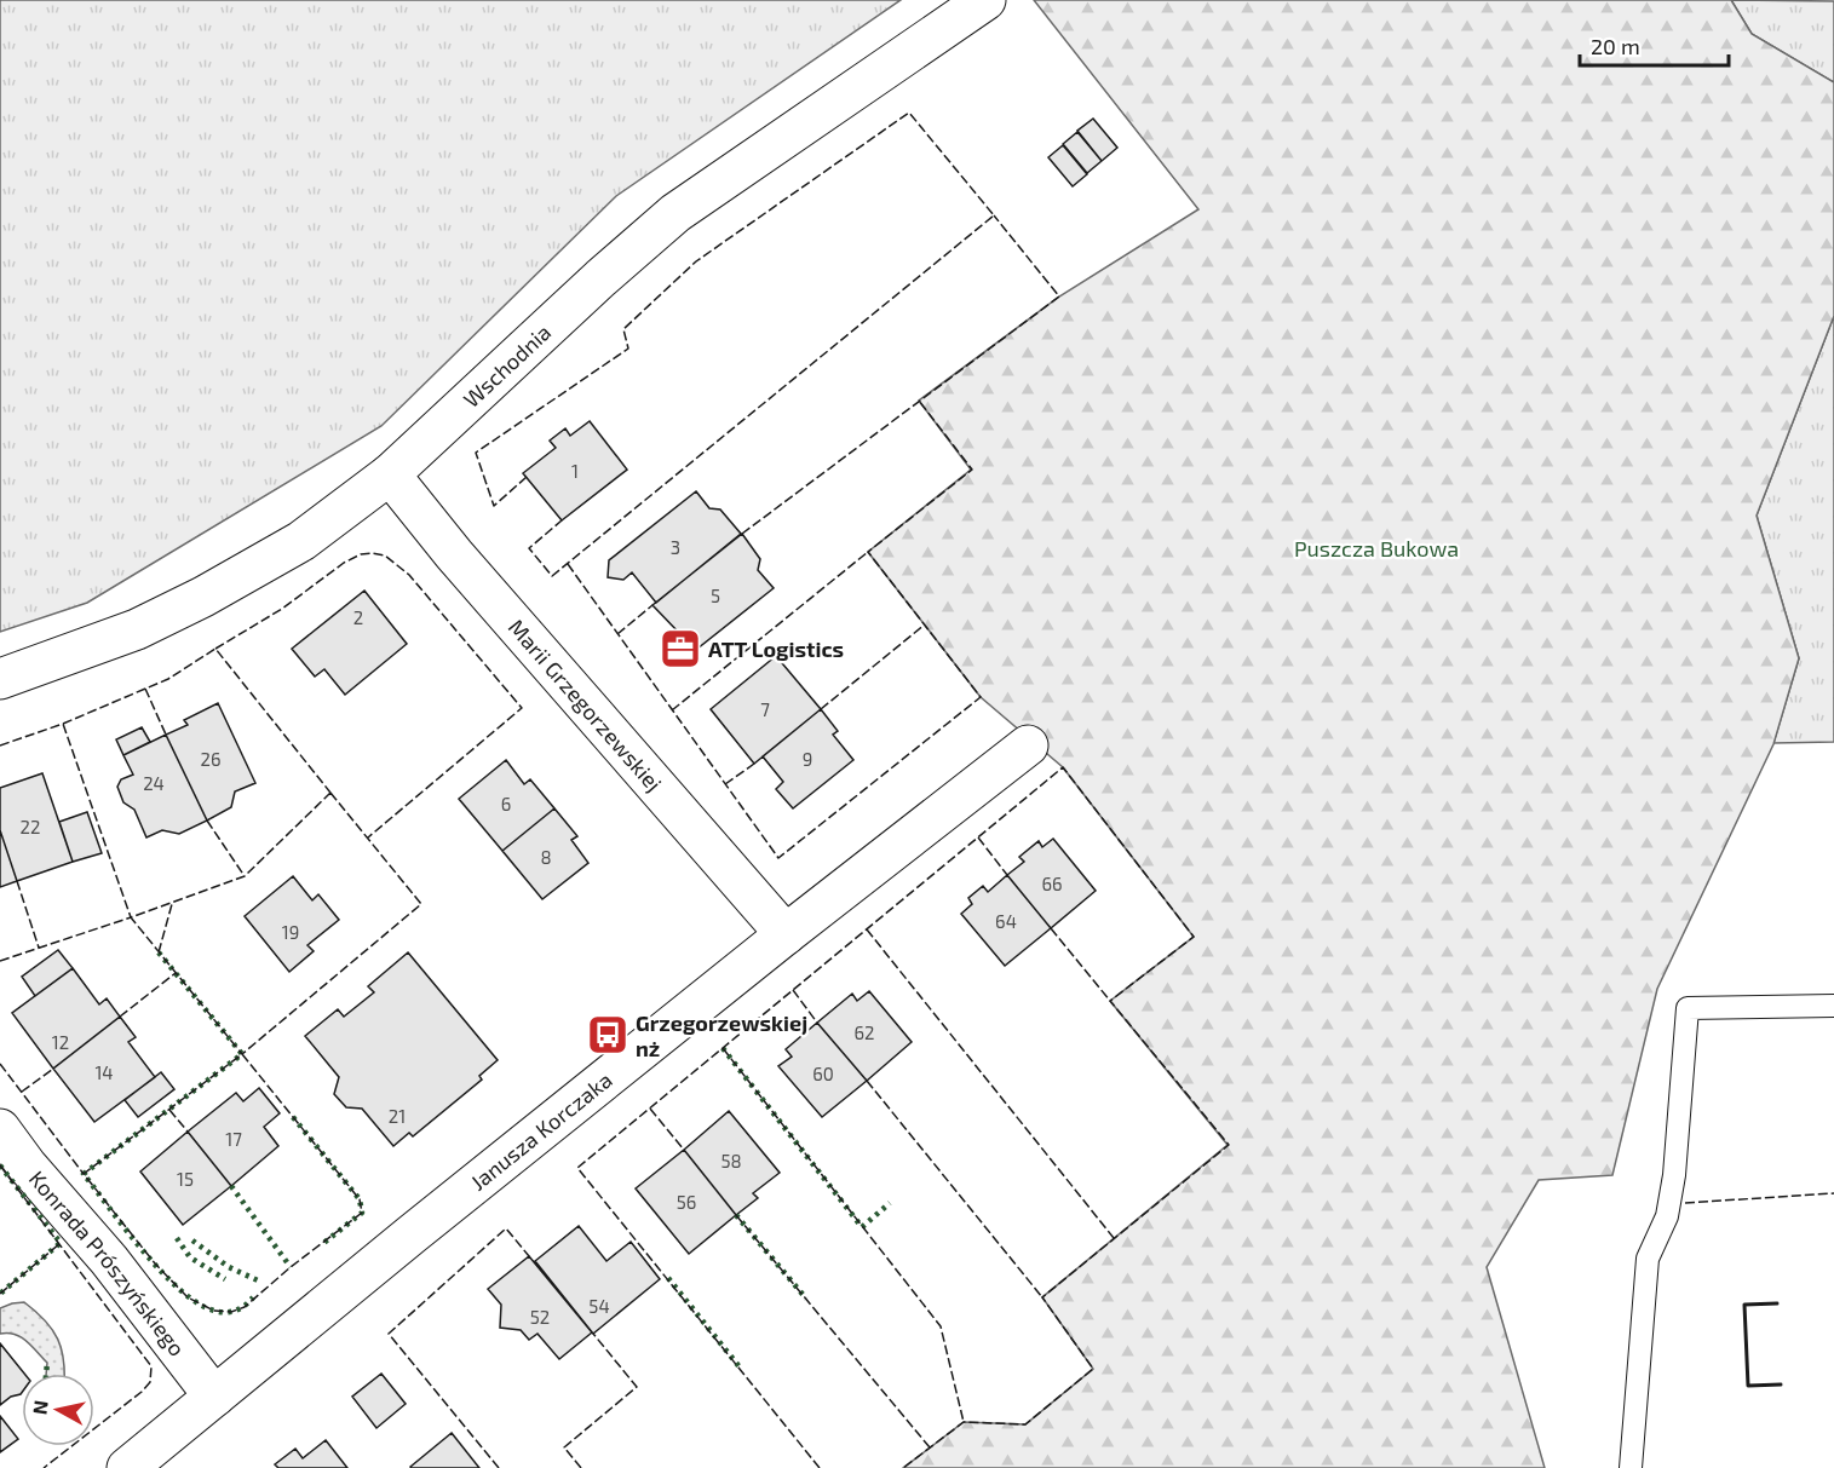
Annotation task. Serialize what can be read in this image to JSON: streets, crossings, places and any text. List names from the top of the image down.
{
  "streets": {
    "street": [
      "Wschodnia",
      "Marii Grzegorzewskiej",
      "Janusza Korczaka",
      "Konrada Prószyńskiego"
    ]
  },
  "crossings": [
    ["Wschodnia", "Marii Grzegorzewskiej"],
    ["Marii Grzegorzewskiej", "Janusza Korczaka"],
    ["Janusza Korczaka", "Konrada Prószyńskiego"]
  ],
  "parks": ["Puszcza Bukowa"],
  "places": {
    "office": ["ATT Logistics"],
    "bus stop": ["Grzegorzewskiej nż"]
  },
  "house_numbers": [
    "1",
    "3",
    "5",
    "2",
    "7",
    "26",
    "9",
    "24",
    "6",
    "22",
    "8",
    "66",
    "64",
    "19",
    "62",
    "12",
    "14",
    "60",
    "21",
    "17",
    "58",
    "15",
    "56",
    "54",
    "52"
  ],
  "scale_bar": "20 m",
  "north": "left"
}
